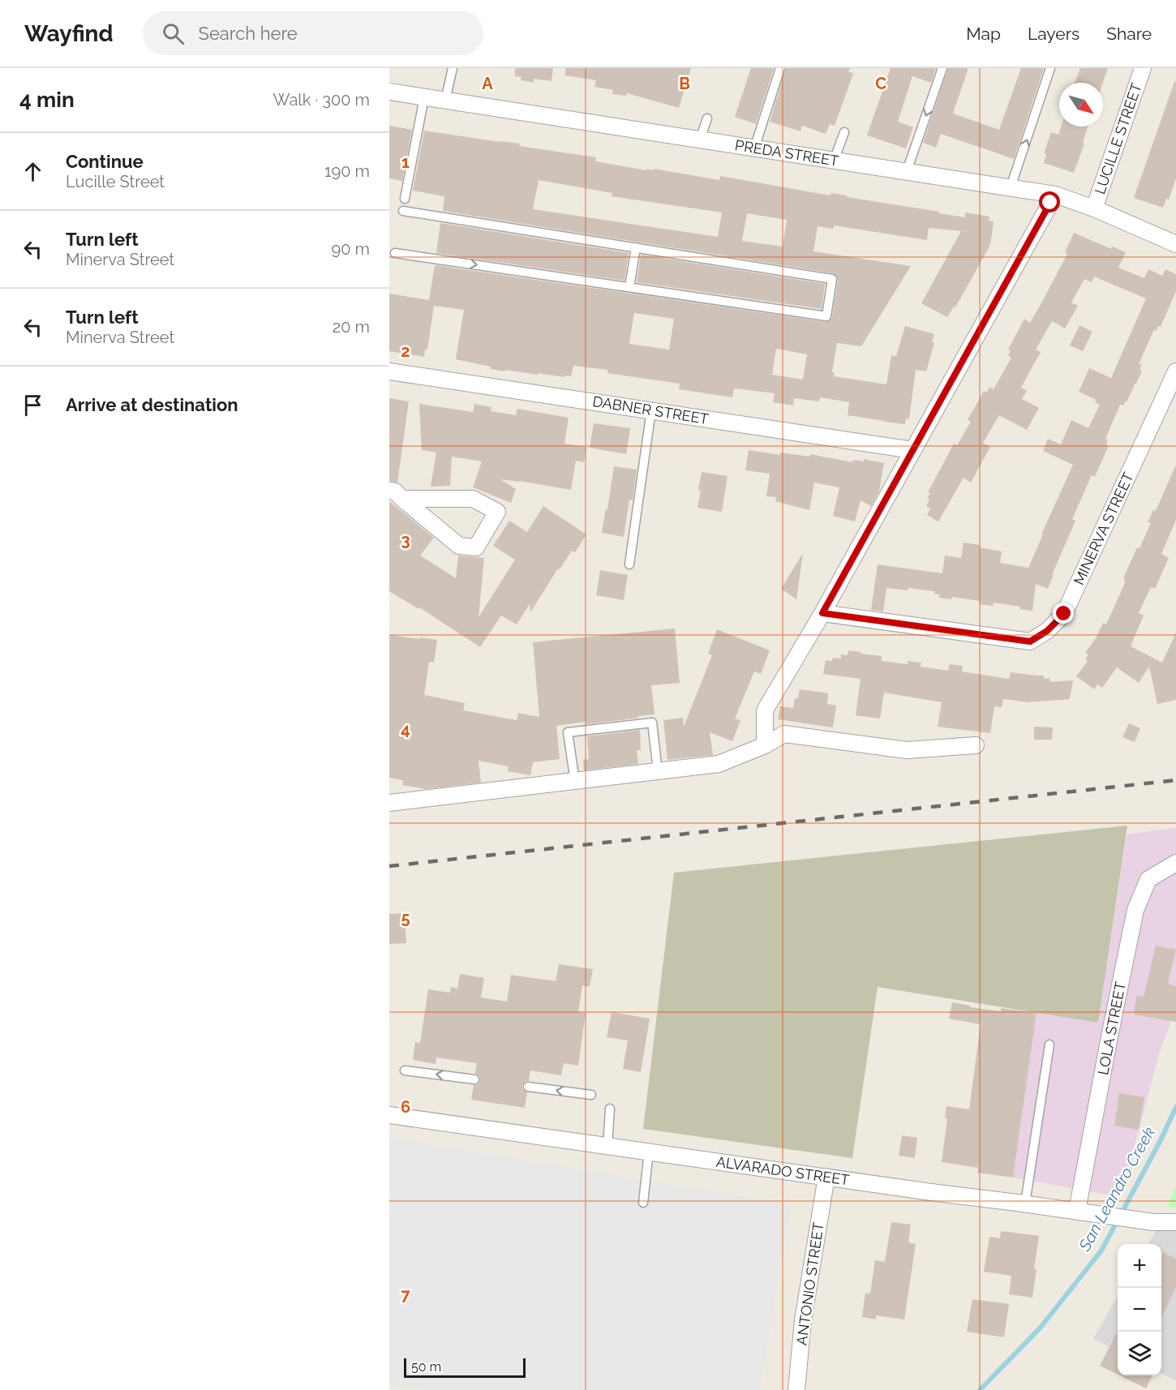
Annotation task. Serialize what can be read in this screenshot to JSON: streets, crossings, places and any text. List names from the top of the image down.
{
  "streets": {
    "street": [
      "LUCILLE STREET",
      "PREDA STREET",
      "DABNER STREET",
      "MINERVA STREET",
      "LOLA STREET",
      "ALVARADO STREET",
      "ANTONIO STREET"
    ]
  },
  "crossings": [
    ["LUCILLE STREET", "PREDA STREET"],
    ["LOLA STREET", "ALVARADO STREET"],
    ["ALVARADO STREET", "ANTONIO STREET"]
  ],
  "water": ["San Leandro Creek"],
  "scale_bar": "50 m",
  "north": "bottom right",
  "page": {
    "header": "Wayfind",
    "search": "Search here",
    "nav": ["Map", "Layers", "Share"],
    "heading": ["4 min", "Walk · 300 m"],
    "list": [
      ["Continue", "Lucille Street", "190 m"],
      ["Turn left", "Minerva Street", "90 m"],
      ["Turn left", "Minerva Street", "20 m"],
      "Arrive at destination"
    ],
    "map_buttons": ["+", "−"],
    "scale": "50 m"
  },
  "grid": {
    "columns": ["A", "B", "C"],
    "rows": [
      "1",
      "2",
      "3",
      "4",
      "5",
      "6",
      "7"
    ]
  }
}
